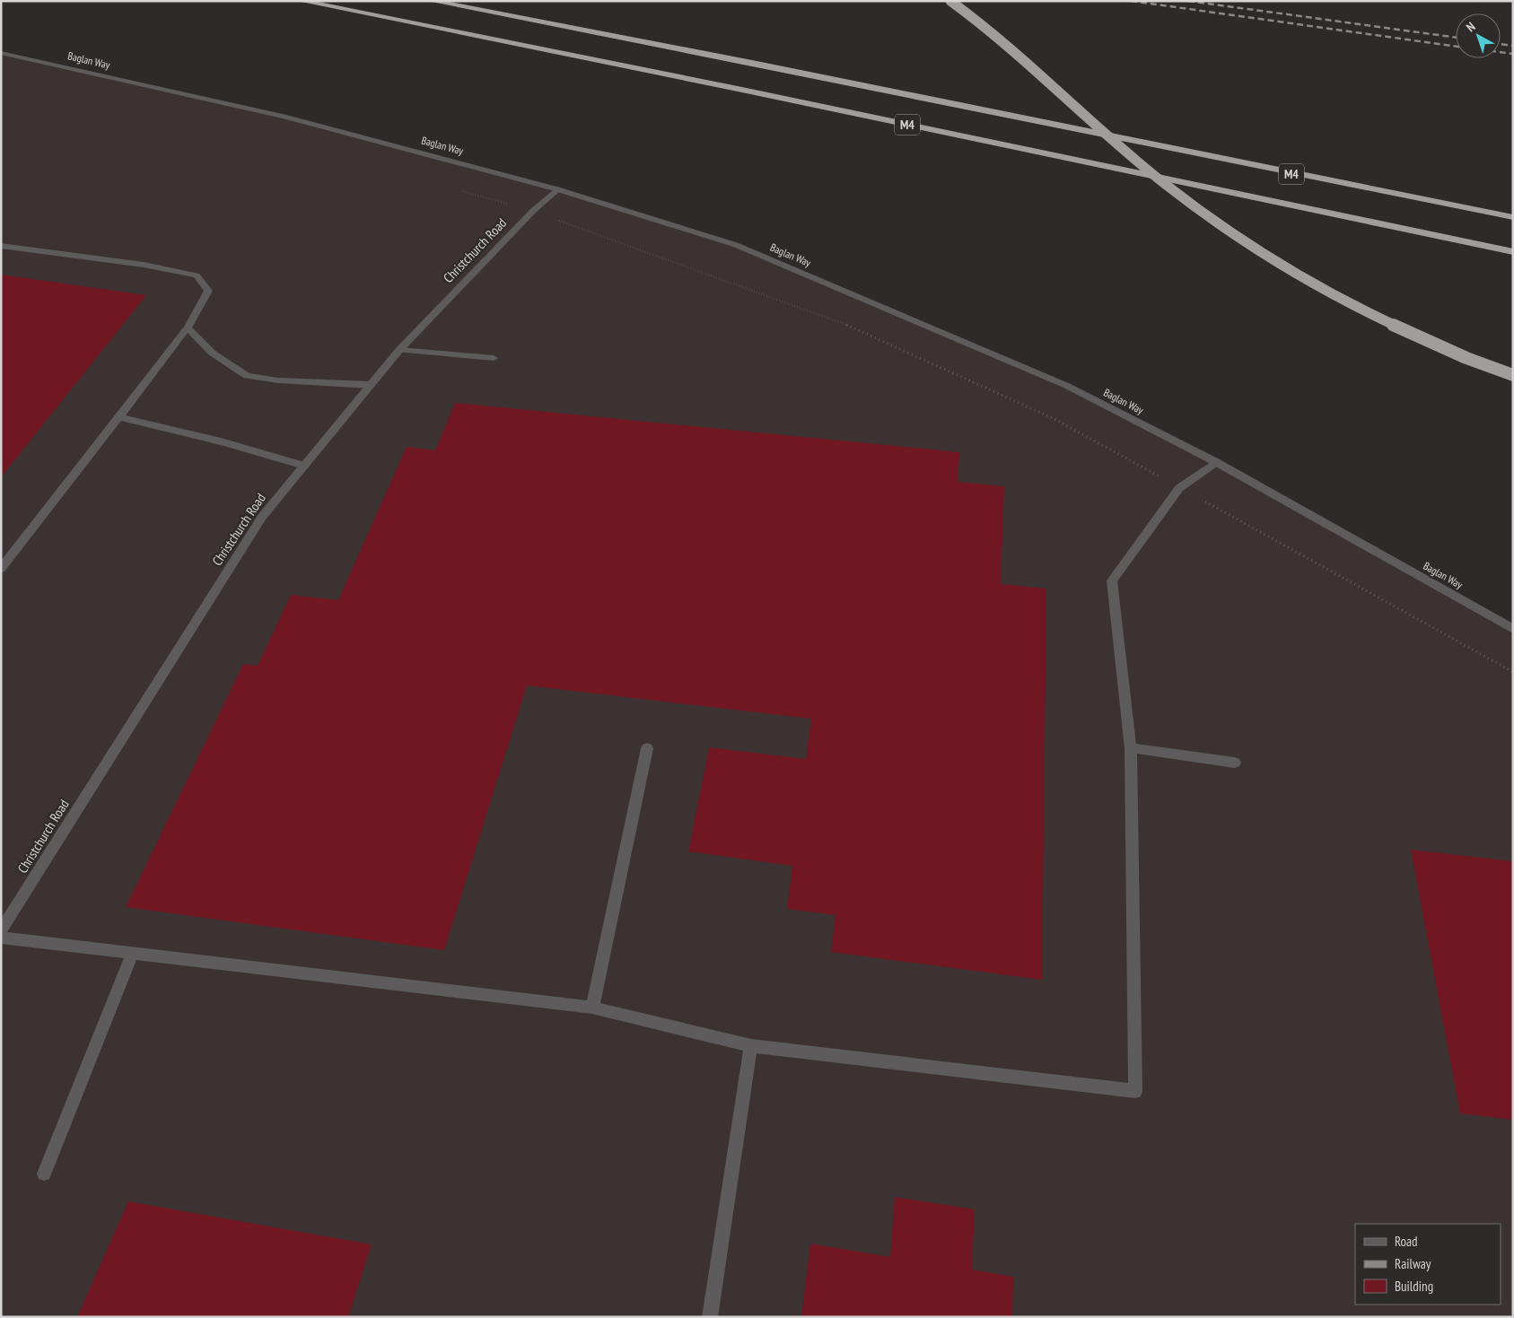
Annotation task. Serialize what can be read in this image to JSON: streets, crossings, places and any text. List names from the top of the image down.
{
  "streets": {
    "highway": ["M4"],
    "street": ["Baglan Way", "Christchurch Road"]
  },
  "crossings": [
    ["Baglan Way", "Christchurch Road"]
  ],
  "legend": ["Road", "Railway", "Building"],
  "north": "top left"
}
